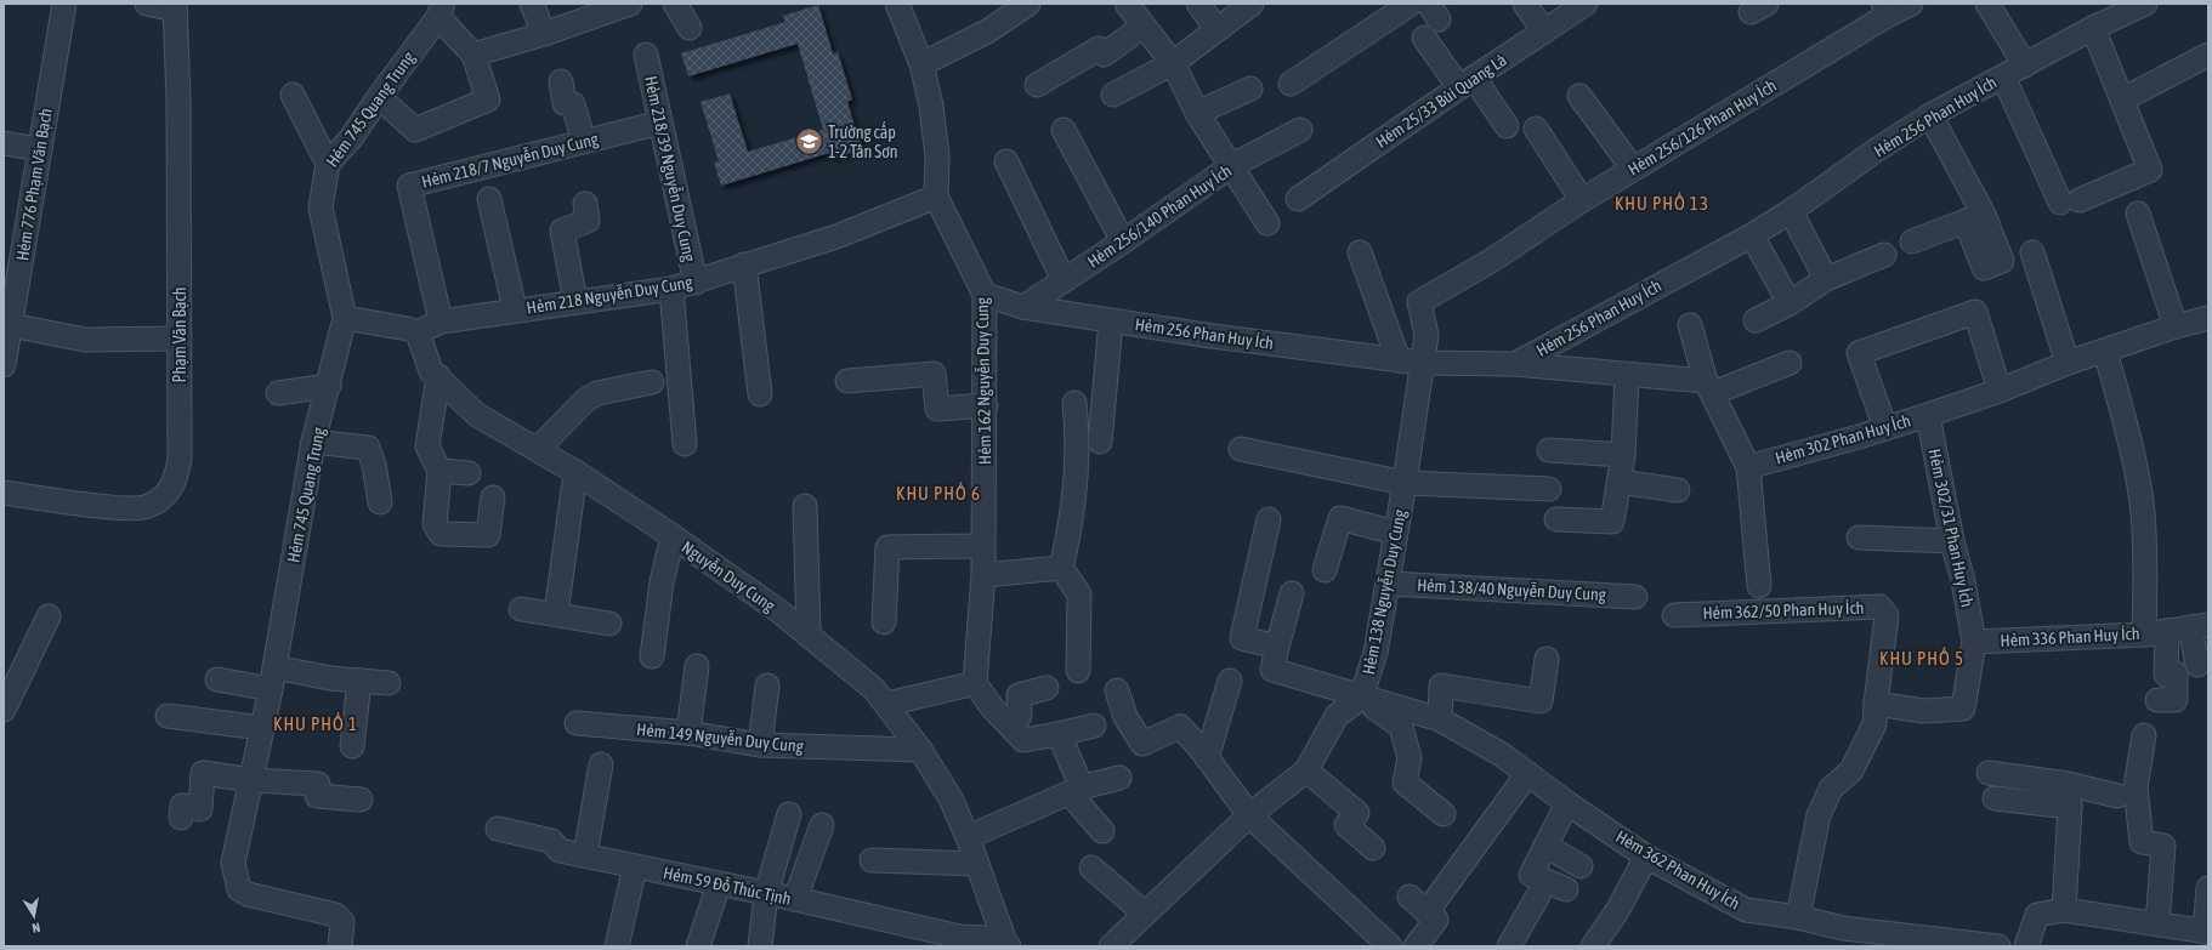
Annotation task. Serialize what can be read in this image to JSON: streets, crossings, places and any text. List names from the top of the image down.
{
  "streets": {
    "street": [
      "Hẻm 25/33 Bùi Quang Là",
      "Hẻm 745 Quang Trung",
      "Hẻm 256 Phan Huy Ích",
      "Hẻm 256/126 Phan Huy Ích",
      "Hẻm 218/7 Nguyễn Duy Cung",
      "Hẻm 218/39 Nguyễn Duy Cung",
      "Hẻm 776 Phạm Văn Bạch",
      "Hẻm 256/140 Phan Huy Ích",
      "Hẻm 218 Nguyễn Duy Cung",
      "Phạm Văn Bạch",
      "Hẻm 162 Nguyễn Duy Cung",
      "Hẻm 302 Phan Huy Ích",
      "Hẻm 302/31 Phan Huy Ích",
      "Nguyễn Duy Cung",
      "Hẻm 138/40 Nguyễn Duy Cung",
      "Hẻm 138 Nguyễn Duy Cung",
      "Hẻm 362/50 Phan Huy Ích",
      "Hẻm 336 Phan Huy Ích",
      "Hẻm 149 Nguyễn Duy Cung",
      "Hẻm 362 Phan Huy Ích",
      "Hẻm 59 Đỗ Thúc Tịnh"
    ]
  },
  "crossings": [
    ["Hẻm 256 Phan Huy Ích", "Hẻm 256/126 Phan Huy Ích"],
    ["Hẻm 256 Phan Huy Ích", "Hẻm 256/140 Phan Huy Ích"],
    ["Hẻm 256 Phan Huy Ích", "Hẻm 162 Nguyễn Duy Cung"],
    ["Hẻm 256 Phan Huy Ích", "Hẻm 138 Nguyễn Duy Cung"],
    ["Hẻm 256/126 Phan Huy Ích", "Hẻm 138 Nguyễn Duy Cung"],
    ["Hẻm 218/7 Nguyễn Duy Cung", "Hẻm 218/39 Nguyễn Duy Cung"],
    ["Hẻm 218/7 Nguyễn Duy Cung", "Hẻm 218 Nguyễn Duy Cung"],
    ["Hẻm 218/39 Nguyễn Duy Cung", "Hẻm 218 Nguyễn Duy Cung"],
    ["Hẻm 218 Nguyễn Duy Cung", "Hẻm 162 Nguyễn Duy Cung"],
    ["Hẻm 218 Nguyễn Duy Cung", "Nguyễn Duy Cung"],
    ["Hẻm 302 Phan Huy Ích", "Hẻm 302/31 Phan Huy Ích"],
    ["Hẻm 302/31 Phan Huy Ích", "Hẻm 336 Phan Huy Ích"],
    ["Nguyễn Duy Cung", "Hẻm 149 Nguyễn Duy Cung"],
    ["Nguyễn Duy Cung", "Hẻm 59 Đỗ Thúc Tịnh"],
    ["Hẻm 138/40 Nguyễn Duy Cung", "Hẻm 138 Nguyễn Duy Cung"],
    ["Hẻm 138 Nguyễn Duy Cung", "Hẻm 362 Phan Huy Ích"],
    ["Hẻm 362/50 Phan Huy Ích", "Hẻm 362 Phan Huy Ích"]
  ],
  "districts": [
    "KHU PHỐ 13",
    "KHU PHỐ 6",
    "KHU PHỐ 5",
    "KHU PHỐ 1"
  ],
  "places": {
    "school or university": ["Trường cấp 1-2 Tân Sơn"]
  },
  "north": "bottom"
}
